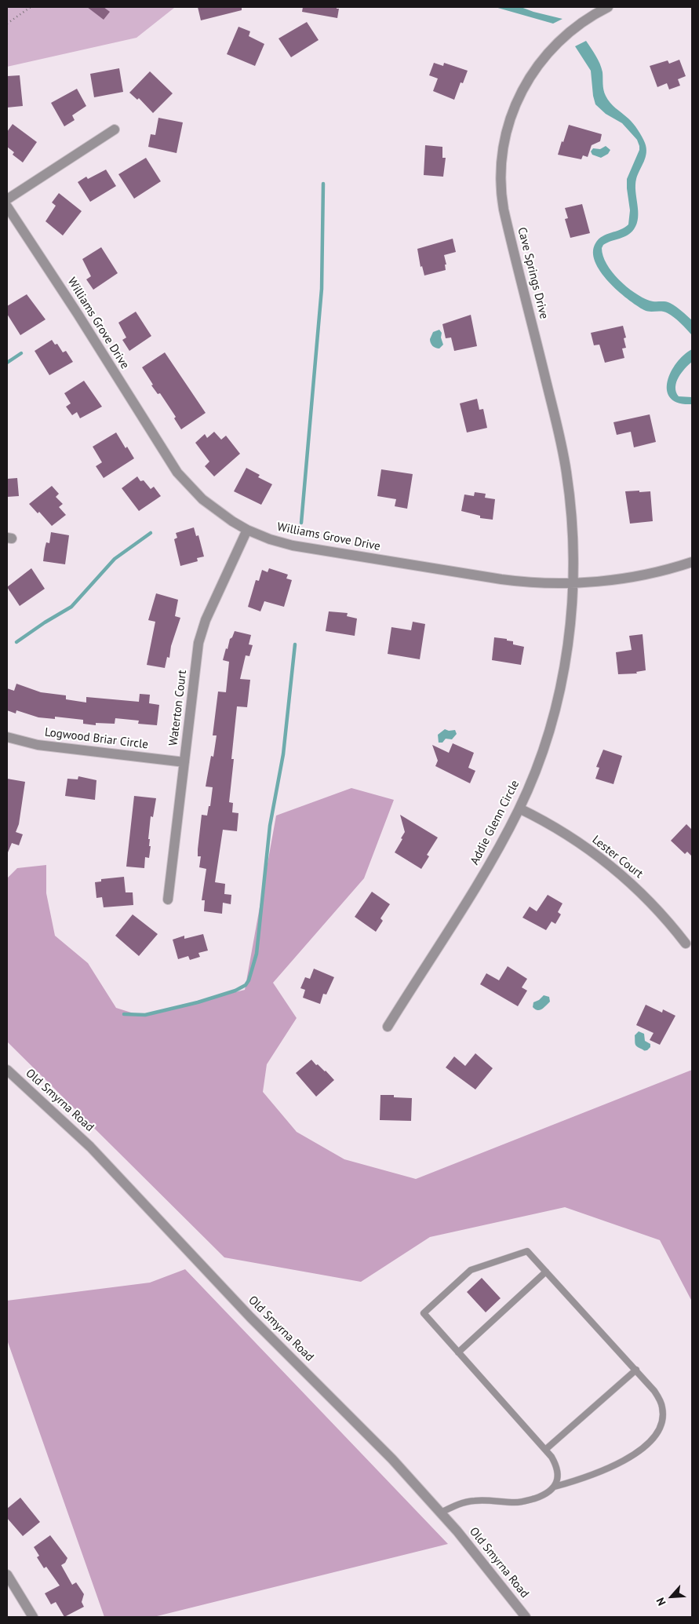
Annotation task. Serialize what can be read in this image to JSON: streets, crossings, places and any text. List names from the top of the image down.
{
  "streets": {
    "street": [
      "Cave Springs Drive",
      "Williams Grove Drive",
      "Waterton Court",
      "Logwood Briar Circle",
      "Addie Glenn Circle",
      "Lester Court",
      "Old Smyrna Road"
    ]
  },
  "crossings": [
    ["Cave Springs Drive", "Williams Grove Drive"],
    ["Cave Springs Drive", "Addie Glenn Circle"],
    ["Williams Grove Drive", "Waterton Court"],
    ["Williams Grove Drive", "Addie Glenn Circle"],
    ["Waterton Court", "Logwood Briar Circle"],
    ["Addie Glenn Circle", "Lester Court"]
  ],
  "north": "bottom left"
}
